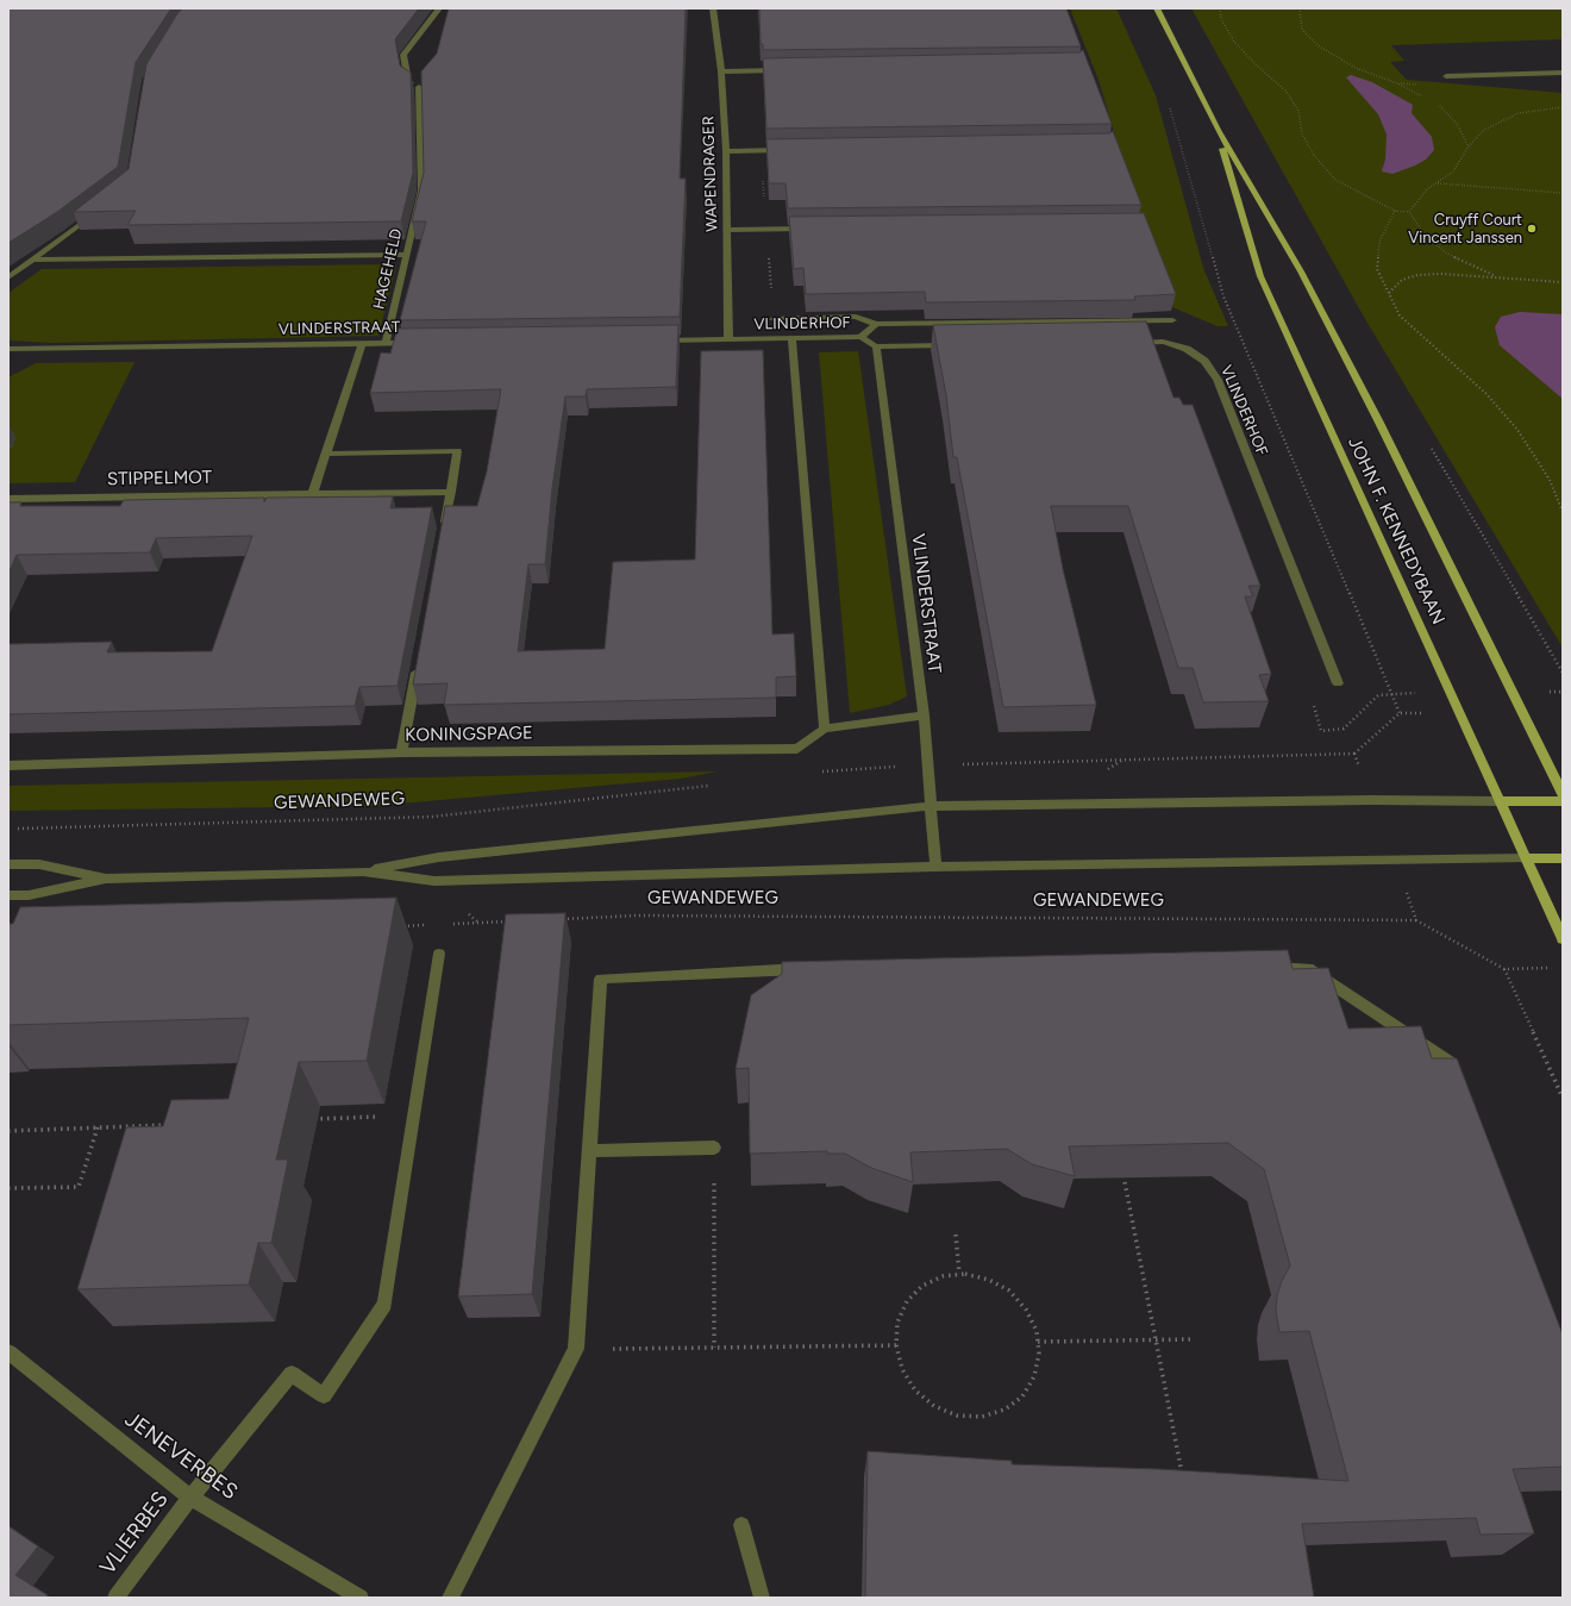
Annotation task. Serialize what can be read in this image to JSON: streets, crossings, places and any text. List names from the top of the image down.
{
  "streets": {
    "main road": ["JOHN F. KENNEDYBAAN"],
    "street": [
      "WAPENDRAGER",
      "HAGEHELD",
      "VLINDERHOF",
      "VLINDERSTRAAT",
      "STIPPELMOT",
      "KONINGSPAGE",
      "GEWANDEWEG",
      "JENEVERBES",
      "VLIERBES"
    ]
  },
  "crossings": [
    ["WAPENDRAGER", "VLINDERHOF"],
    ["HAGEHELD", "VLINDERSTRAAT"],
    ["VLINDERHOF", "VLINDERSTRAAT"],
    ["VLINDERSTRAAT", "KONINGSPAGE"],
    ["VLINDERSTRAAT", "GEWANDEWEG"],
    ["JOHN F. KENNEDYBAAN", "GEWANDEWEG"],
    ["JENEVERBES", "VLIERBES"]
  ],
  "places": ["Cruyff Court Vincent Janssen"]
}
